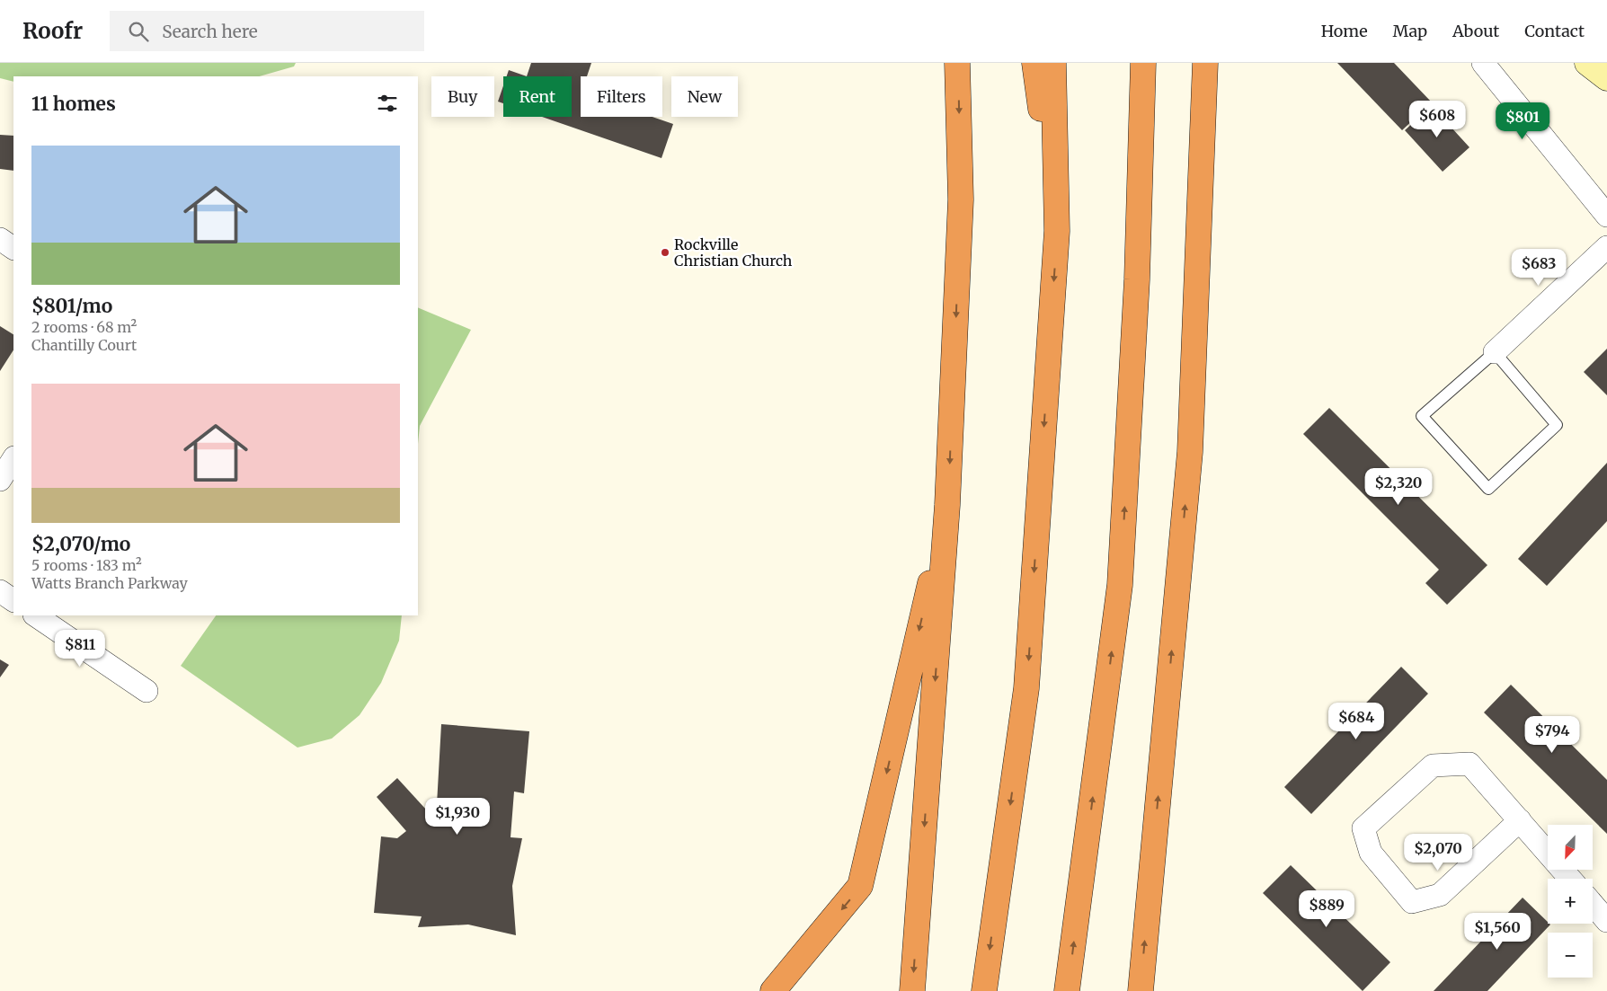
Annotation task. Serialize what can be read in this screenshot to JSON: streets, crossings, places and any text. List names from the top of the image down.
{
  "places": ["Rockville Christian Church"],
  "north": "bottom left",
  "page": {
    "header": "Roofr",
    "search": "Search here",
    "nav": [
      "Home",
      "Map",
      "About",
      "Contact"
    ],
    "chip": [
      "Buy",
      "Rent",
      "Filters",
      "New"
    ],
    "heading": "11 homes",
    "price": [
      "$608",
      "$801",
      "$683",
      "$2,320",
      "$811",
      "$684",
      "$794",
      "$1,930",
      "$2,070",
      "$889",
      "$1,560"
    ],
    "list": [
      {
        "name": "$801/mo",
        "note": "2 rooms · 68 m² · Chantilly Court"
      },
      {
        "name": "$2,070/mo",
        "note": "5 rooms · 183 m² · Watts Branch Parkway"
      }
    ],
    "map_buttons": ["+", "−"]
  }
}
